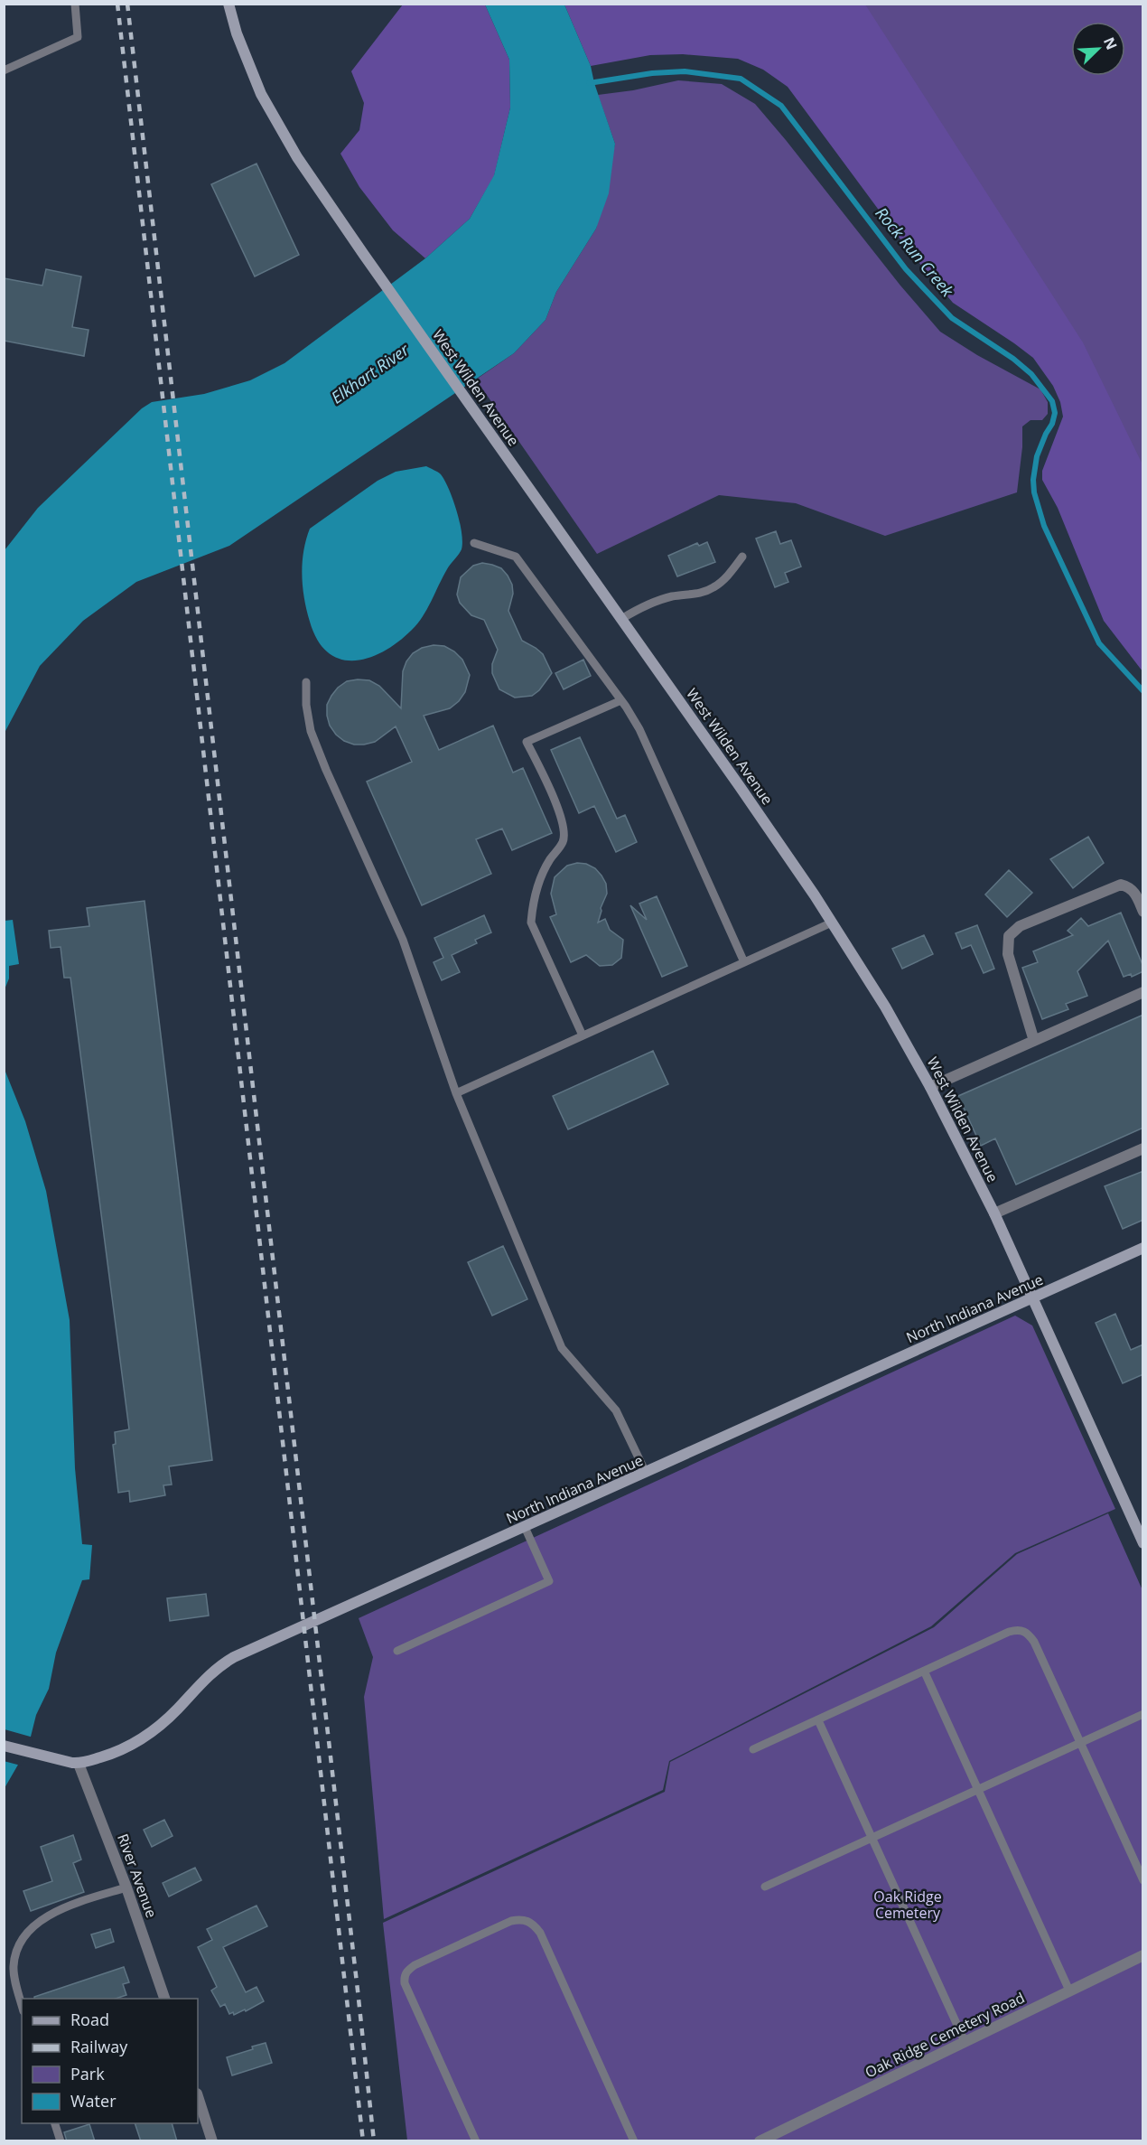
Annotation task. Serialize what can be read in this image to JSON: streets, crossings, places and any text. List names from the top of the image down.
{
  "streets": {
    "street": [
      "West Wilden Avenue",
      "North Indiana Avenue",
      "River Avenue",
      "Oak Ridge Cemetery Road"
    ]
  },
  "crossings": [
    ["West Wilden Avenue", "North Indiana Avenue"],
    ["North Indiana Avenue", "River Avenue"]
  ],
  "water": ["Rock Run Creek", "Elkhart River"],
  "parks": ["Oak Ridge Cemetery"],
  "legend": [
    "Road",
    "Railway",
    "Park",
    "Water"
  ],
  "north": "top right"
}
